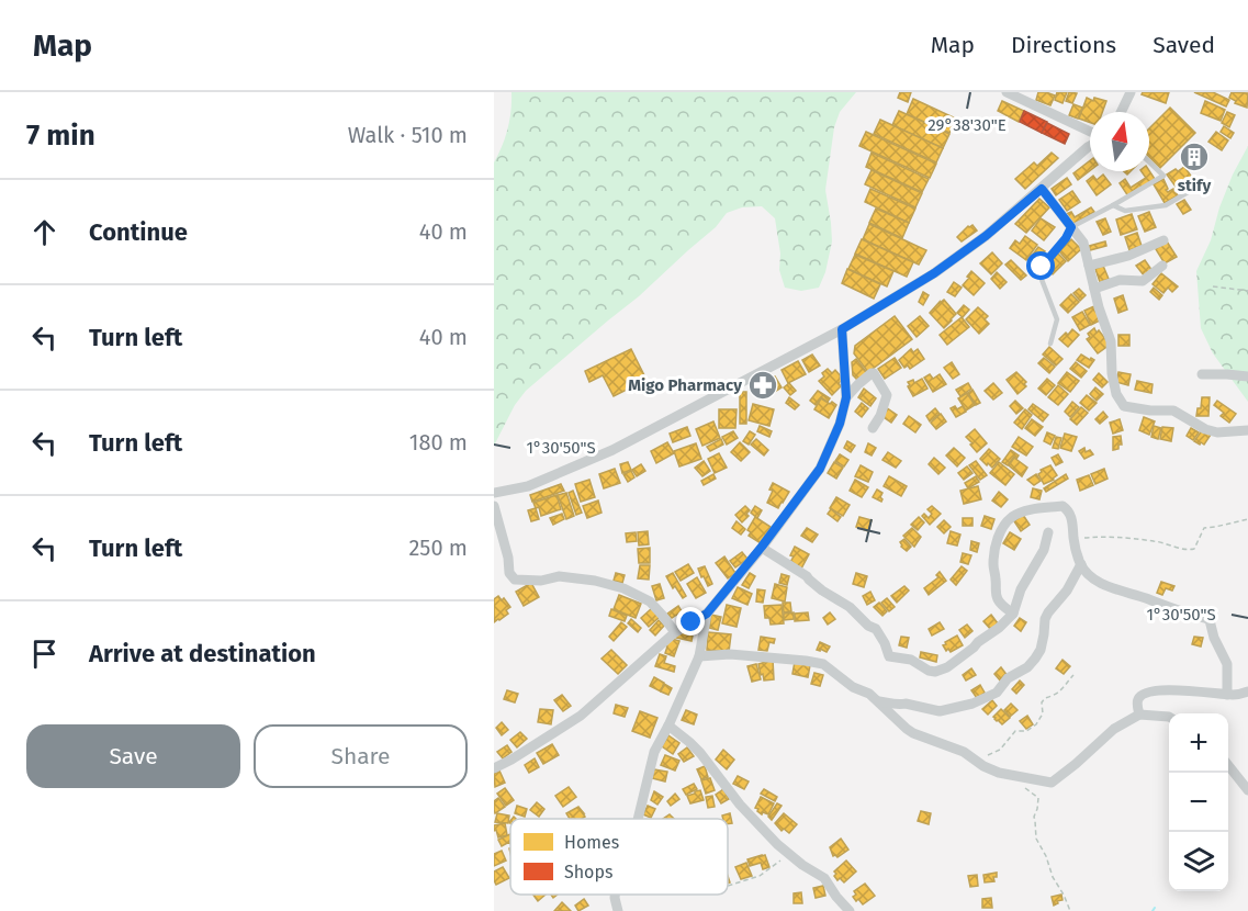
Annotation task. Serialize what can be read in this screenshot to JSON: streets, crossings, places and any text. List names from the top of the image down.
{
  "places": {
    "building": ["stify"],
    "pharmacy": ["Migo Pharmacy"]
  },
  "legend": ["Homes", "Shops"],
  "north": "top",
  "page": {
    "header": "Map",
    "nav": ["Map", "Directions", "Saved"],
    "heading": ["7 min", "Walk · 510 m"],
    "list": [
      ["Continue", "40 m"],
      ["Turn left", "40 m"],
      ["Turn left", "180 m"],
      ["Turn left", "250 m"],
      "Arrive at destination"
    ],
    "buttons": ["Save", "Share"],
    "map_buttons": ["+", "−"]
  },
  "coordinates": ["29°38'30\"E", "1°30'50\"S"]
}
